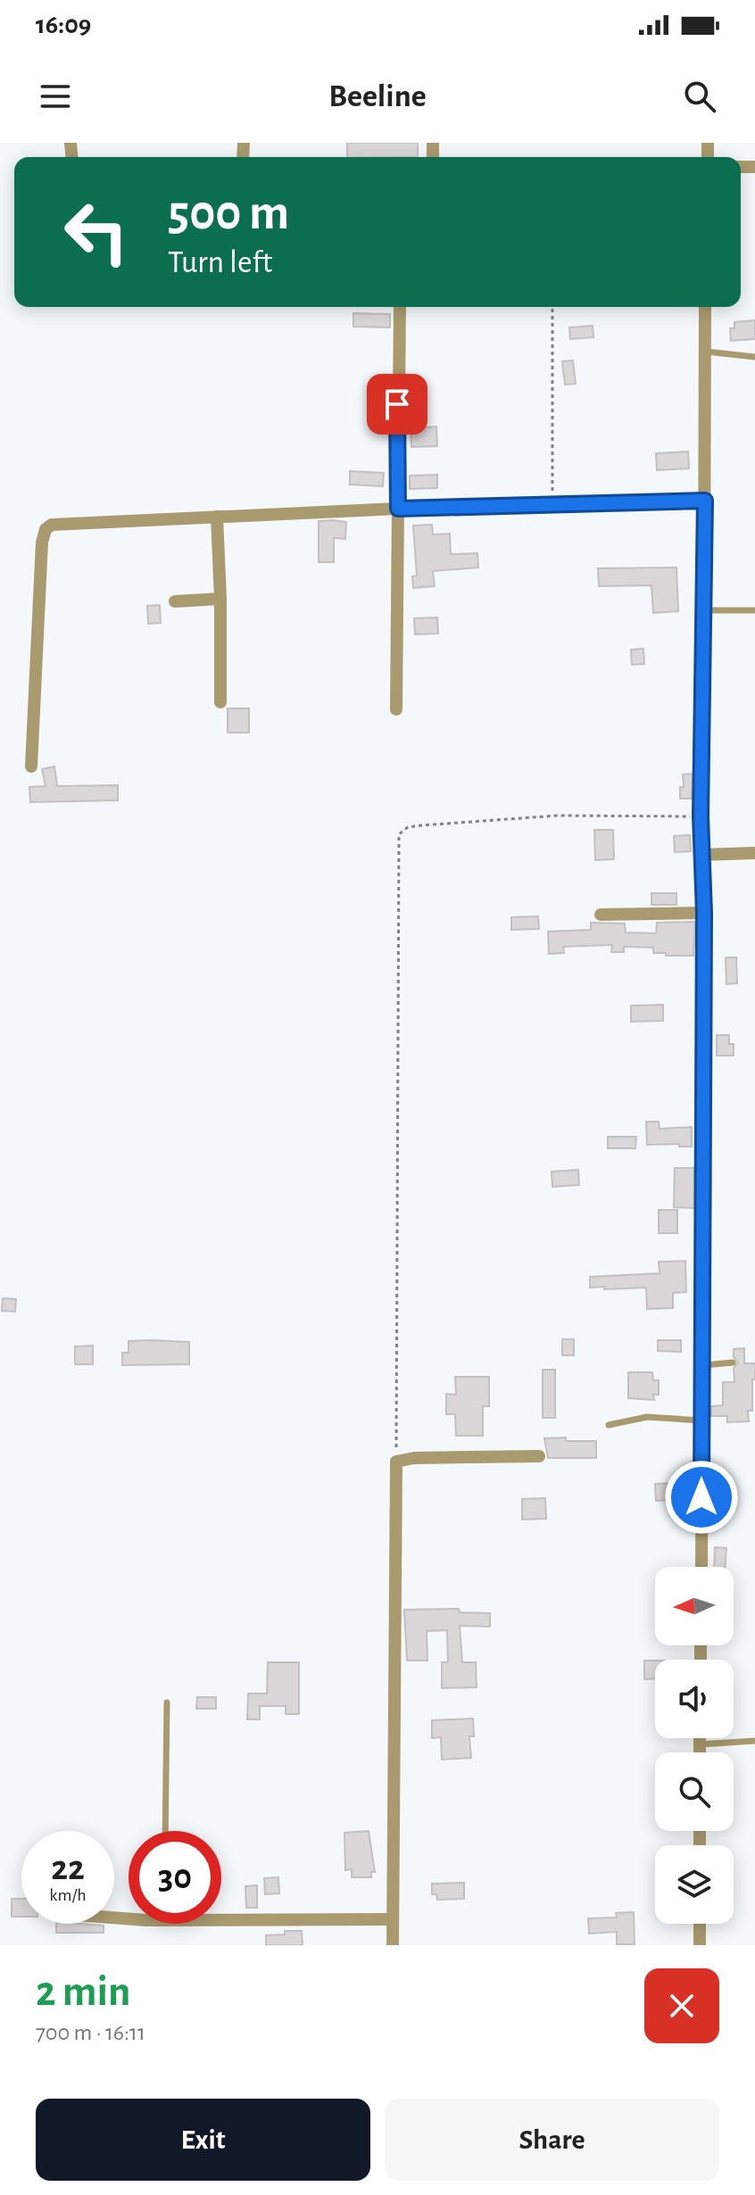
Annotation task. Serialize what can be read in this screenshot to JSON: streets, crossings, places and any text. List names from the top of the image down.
{
  "north": "left",
  "page": {
    "status": "16:09",
    "header": "Beeline",
    "turn": ["500 m", "Turn left"],
    "speed": "22 km/h",
    "limit": "30",
    "heading": ["2 min", "700 m · 16:11"],
    "buttons": ["Exit", "Share"]
  }
}
